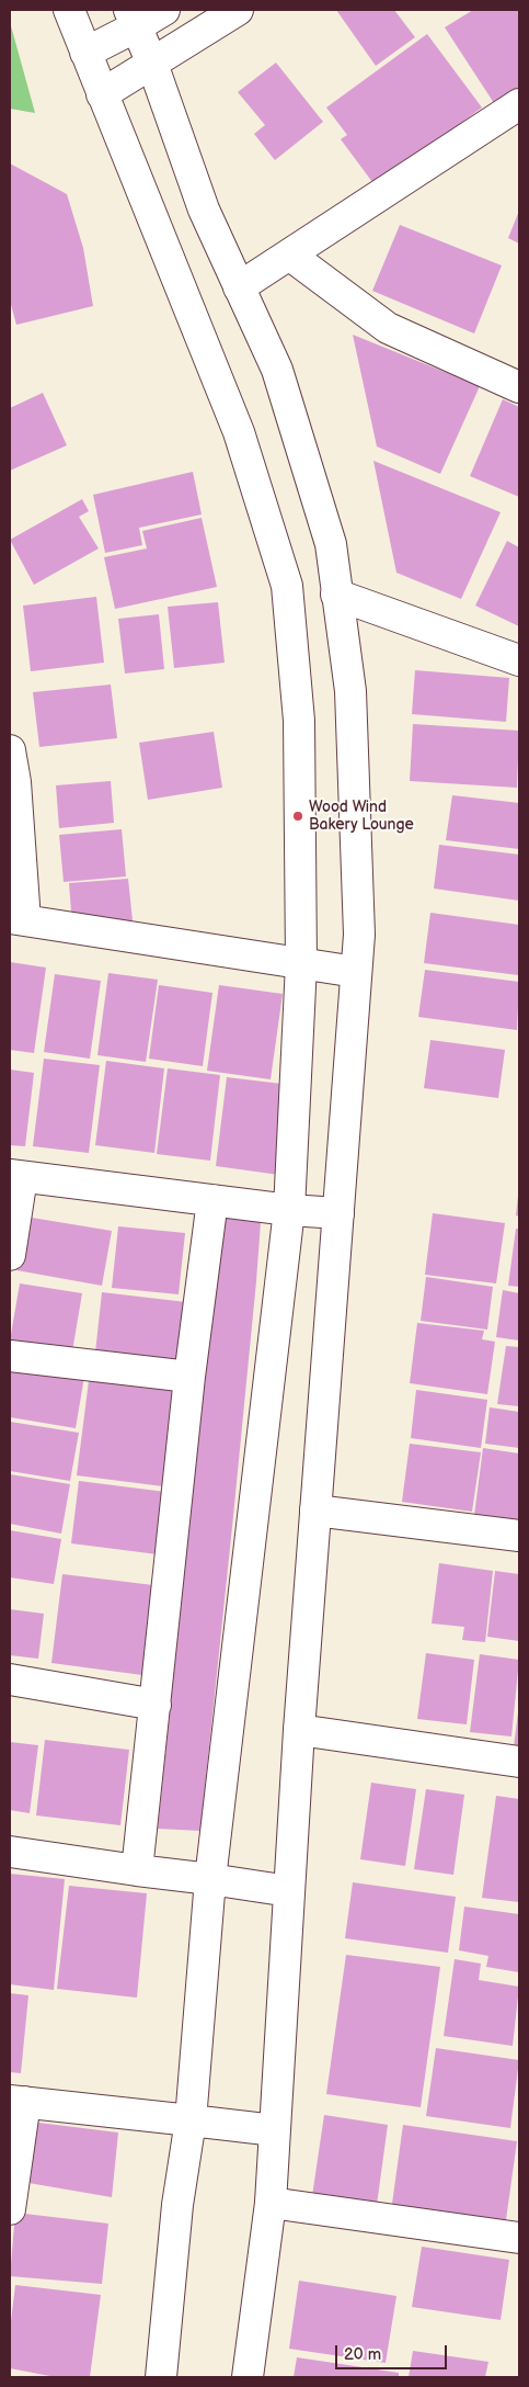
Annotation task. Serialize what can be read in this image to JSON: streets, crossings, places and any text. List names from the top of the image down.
{
  "places": ["Wood Wind Bakery Lounge"],
  "scale_bar": "20 m"
}
